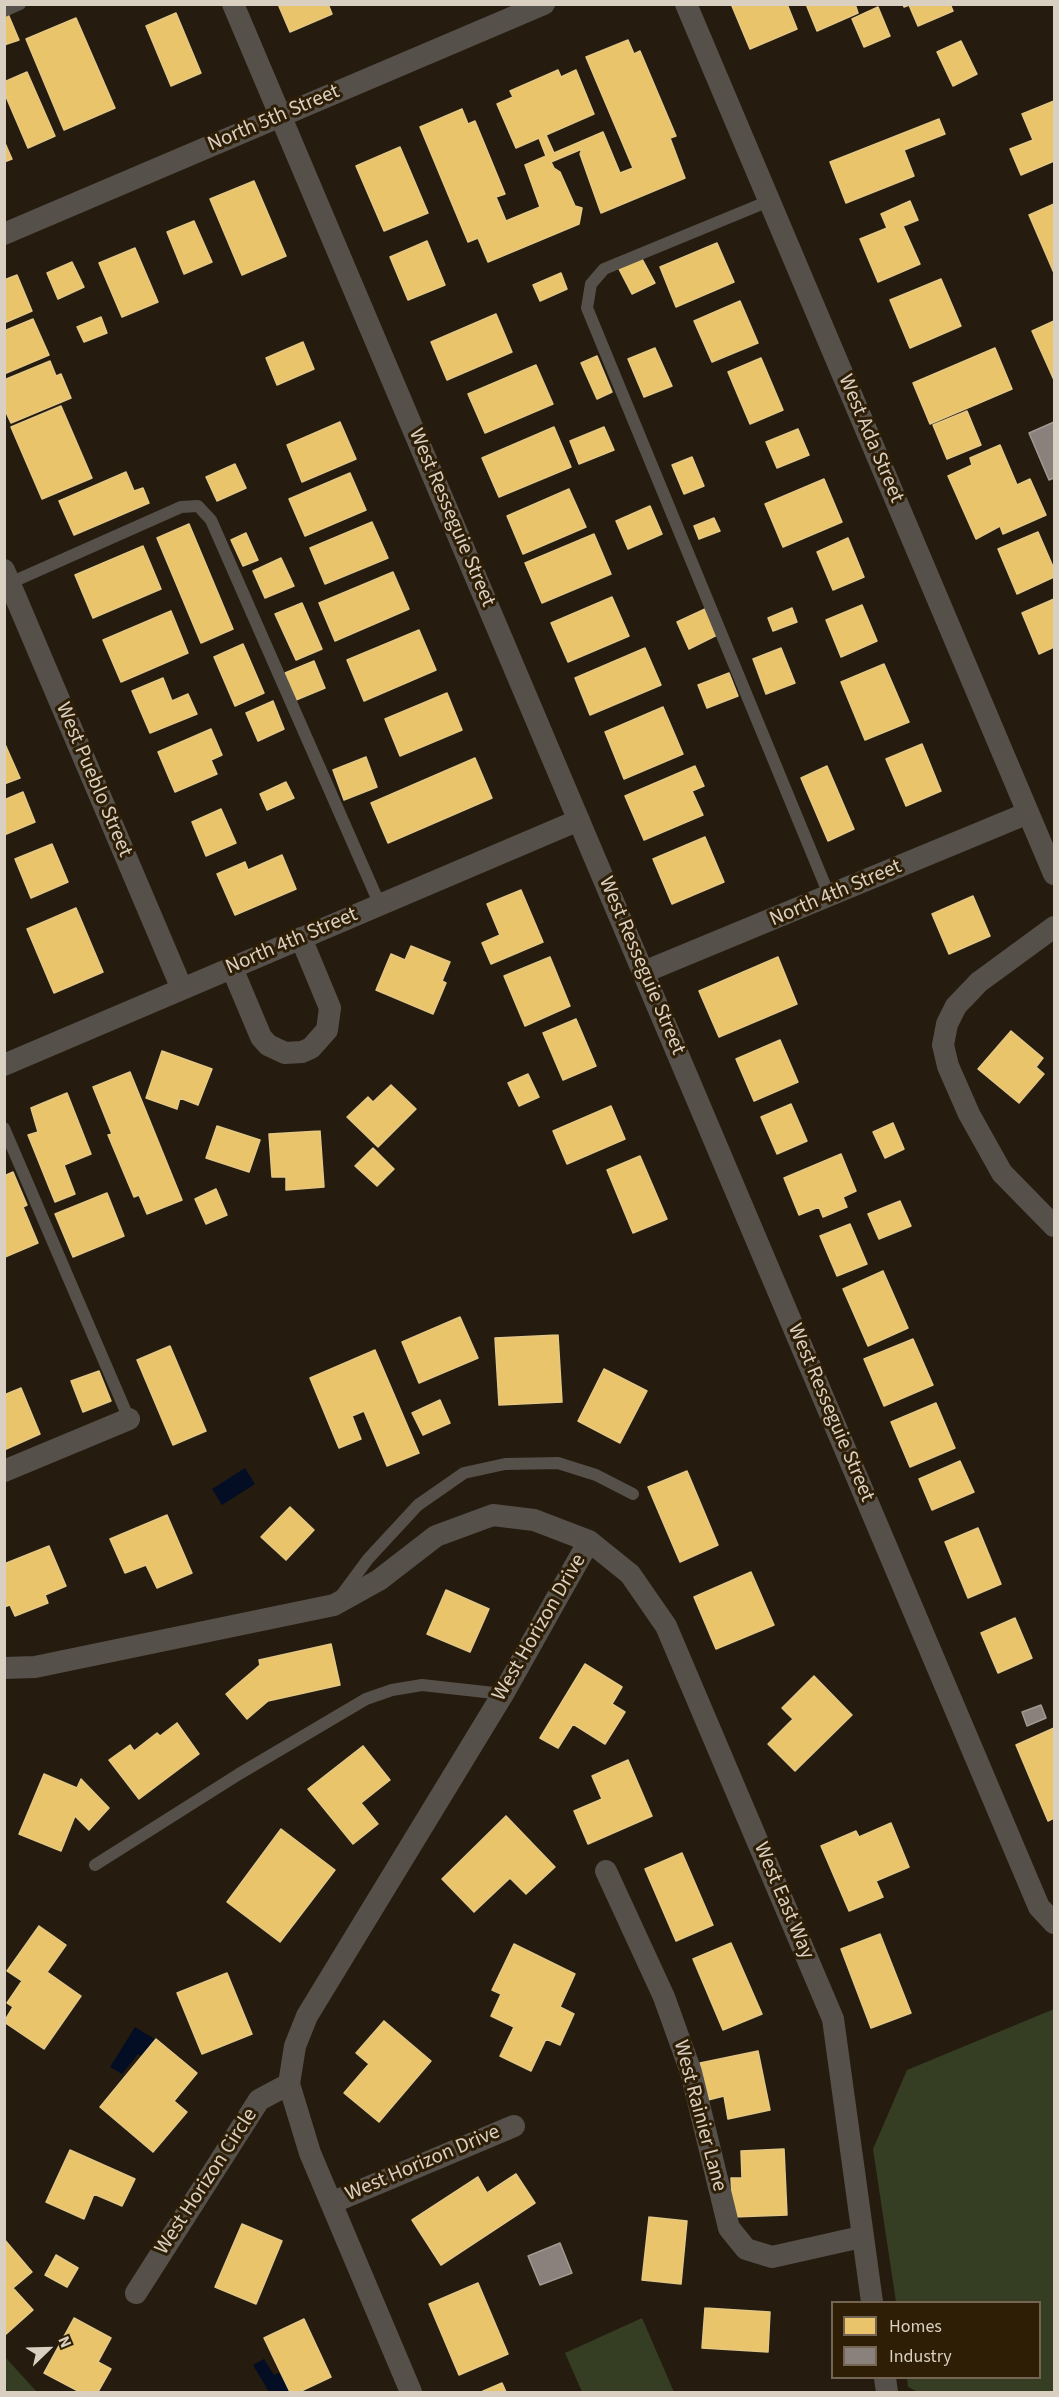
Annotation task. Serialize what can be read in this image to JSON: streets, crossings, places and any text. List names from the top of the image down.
{
  "streets": {
    "street": [
      "North 5th Street",
      "West Ada Street",
      "West Resseguie Street",
      "West Pueblo Street",
      "North 4th Street",
      "West Horizon Drive",
      "West East Way",
      "West Rainier Lane",
      "West Horizon Circle"
    ]
  },
  "crossings": [
    ["North 5th Street", "West Resseguie Street"],
    ["West Ada Street", "North 4th Street"],
    ["West Resseguie Street", "North 4th Street"],
    ["West Pueblo Street", "North 4th Street"],
    ["West Horizon Drive", "West East Way"],
    ["West Horizon Drive", "West Horizon Circle"],
    ["West East Way", "West Rainier Lane"]
  ],
  "legend": ["Homes", "Industry"],
  "north": "top right"
}
